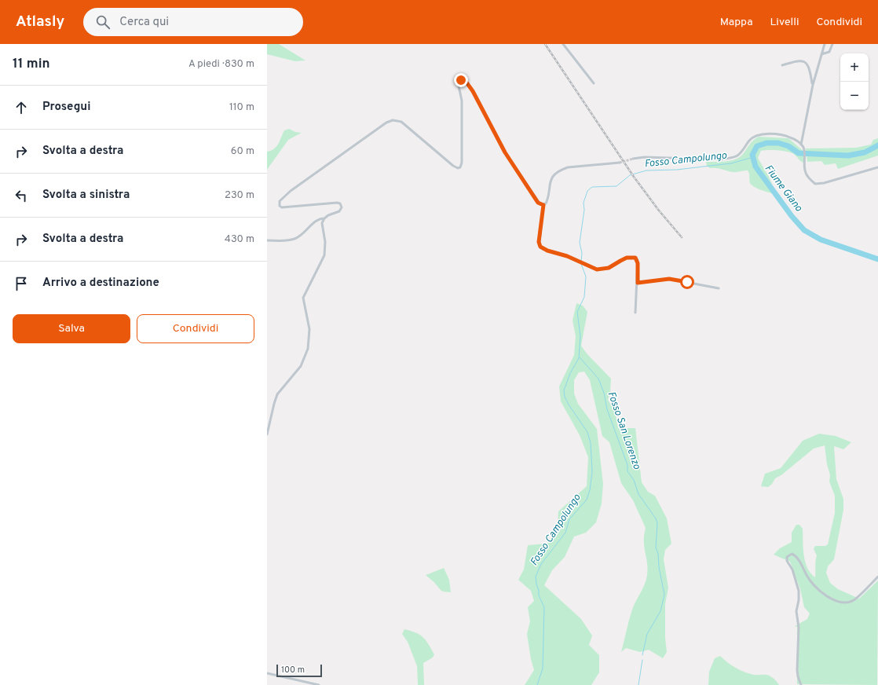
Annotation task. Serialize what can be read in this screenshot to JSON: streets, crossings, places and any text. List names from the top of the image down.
{
  "water": ["Fosso Campolungo", "Fiume Giano", "Fosso San Lorenzo"],
  "scale_bar": "100 m",
  "page": {
    "header": "Atlasly",
    "search": "Cerca qui",
    "nav": ["Mappa", "Livelli", "Condividi"],
    "heading": ["11 min", "A piedi · 830 m"],
    "map_buttons": ["+", "−"],
    "list": [
      ["Prosegui", "110 m"],
      ["Svolta a destra", "60 m"],
      ["Svolta a sinistra", "230 m"],
      ["Svolta a destra", "430 m"],
      "Arrivo a destinazione"
    ],
    "buttons": ["Salva", "Condividi"],
    "scale": "100 m"
  }
}
